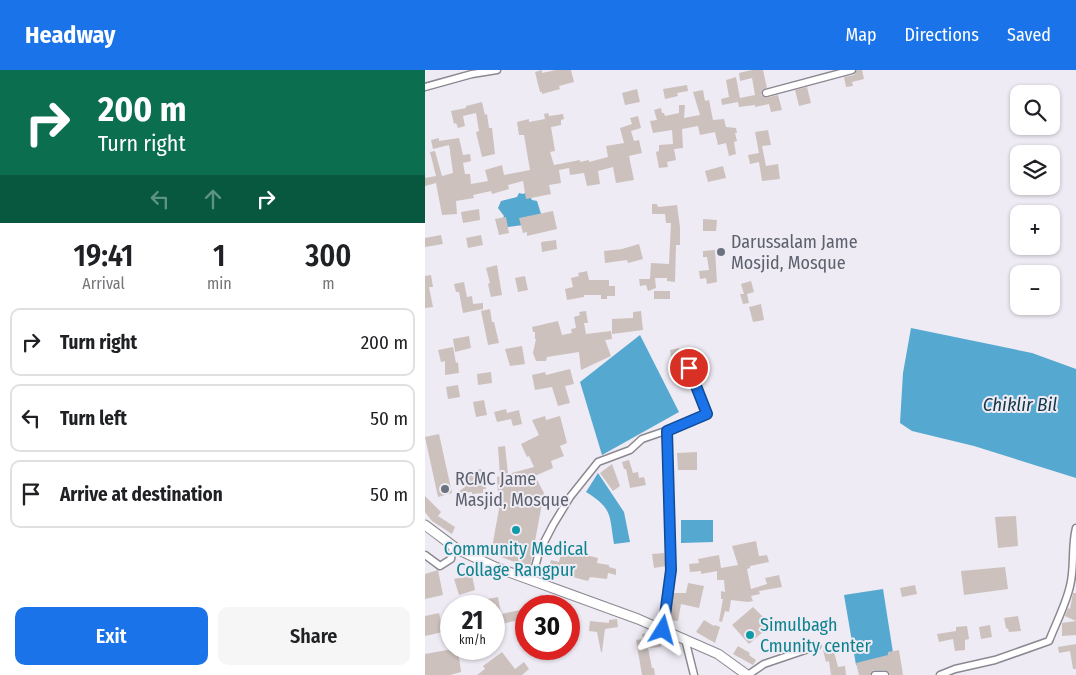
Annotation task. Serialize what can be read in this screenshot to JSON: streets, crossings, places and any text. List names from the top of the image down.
{
  "water": ["Chiklir Bil"],
  "places": [
    "Darussalam Jame Mosjid, Mosque",
    "RCMC Jame Masjid, Mosque",
    "Community Medical Collage Rangpur",
    "Simulbagh Cmunity center"
  ],
  "page": {
    "header": "Headway",
    "nav": ["Map", "Directions", "Saved"],
    "turn": ["200 m", "Turn right"],
    "map_buttons": ["+", "−"],
    "eta": [
      "19:41",
      "Arrival",
      "1",
      "min",
      "300",
      "m"
    ],
    "list": [
      {
        "name": "Turn right",
        "value": "200 m"
      },
      {
        "name": "Turn left",
        "value": "50 m"
      },
      {
        "name": "Arrive at destination",
        "value": "50 m"
      }
    ],
    "speed": "21 km/h",
    "limit": "30",
    "buttons": ["Exit", "Share"]
  }
}
